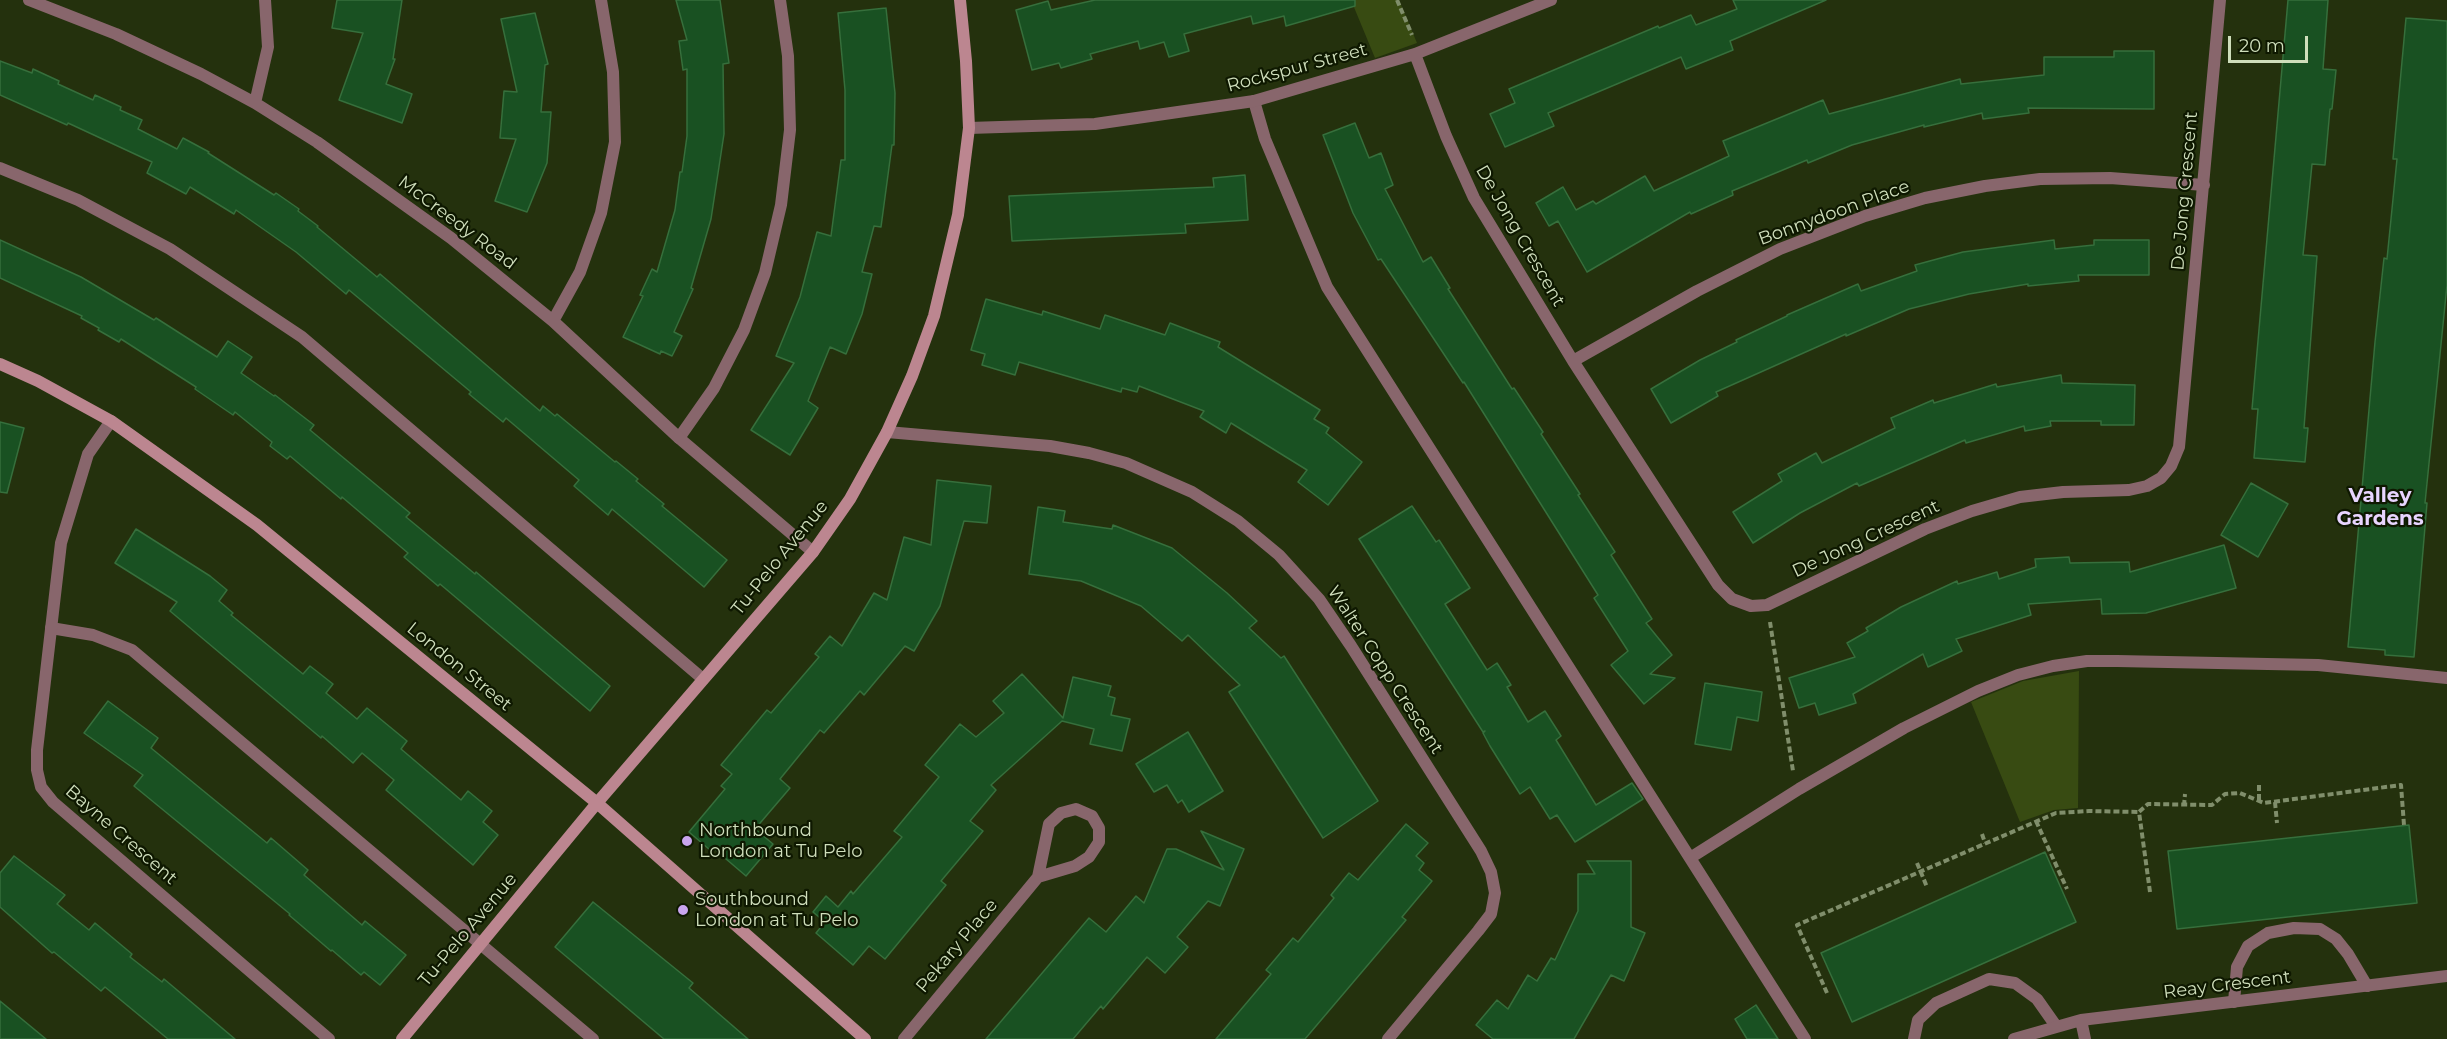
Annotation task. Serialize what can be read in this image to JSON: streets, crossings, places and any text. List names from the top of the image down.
{
  "streets": {
    "street": [
      "Rockspur Street",
      "De Jong Crescent",
      "Bonnydoon Place",
      "McCreedy Road",
      "Tu-Pelo Avenue",
      "London Street",
      "Walter Copp Crescent",
      "Bayne Crescent",
      "Pekary Place",
      "Reay Crescent"
    ]
  },
  "crossings": [
    ["Rockspur Street", "De Jong Crescent"],
    ["Rockspur Street", "Tu-Pelo Avenue"],
    ["De Jong Crescent", "Bonnydoon Place"],
    ["McCreedy Road", "Tu-Pelo Avenue"],
    ["Tu-Pelo Avenue", "London Street"],
    ["Tu-Pelo Avenue", "Walter Copp Crescent"],
    ["London Street", "Bayne Crescent"]
  ],
  "districts": ["Valley Gardens"],
  "places": ["Northbound London at Tu Pelo", "Southbound London at Tu Pelo"],
  "scale_bar": "20 m"
}
